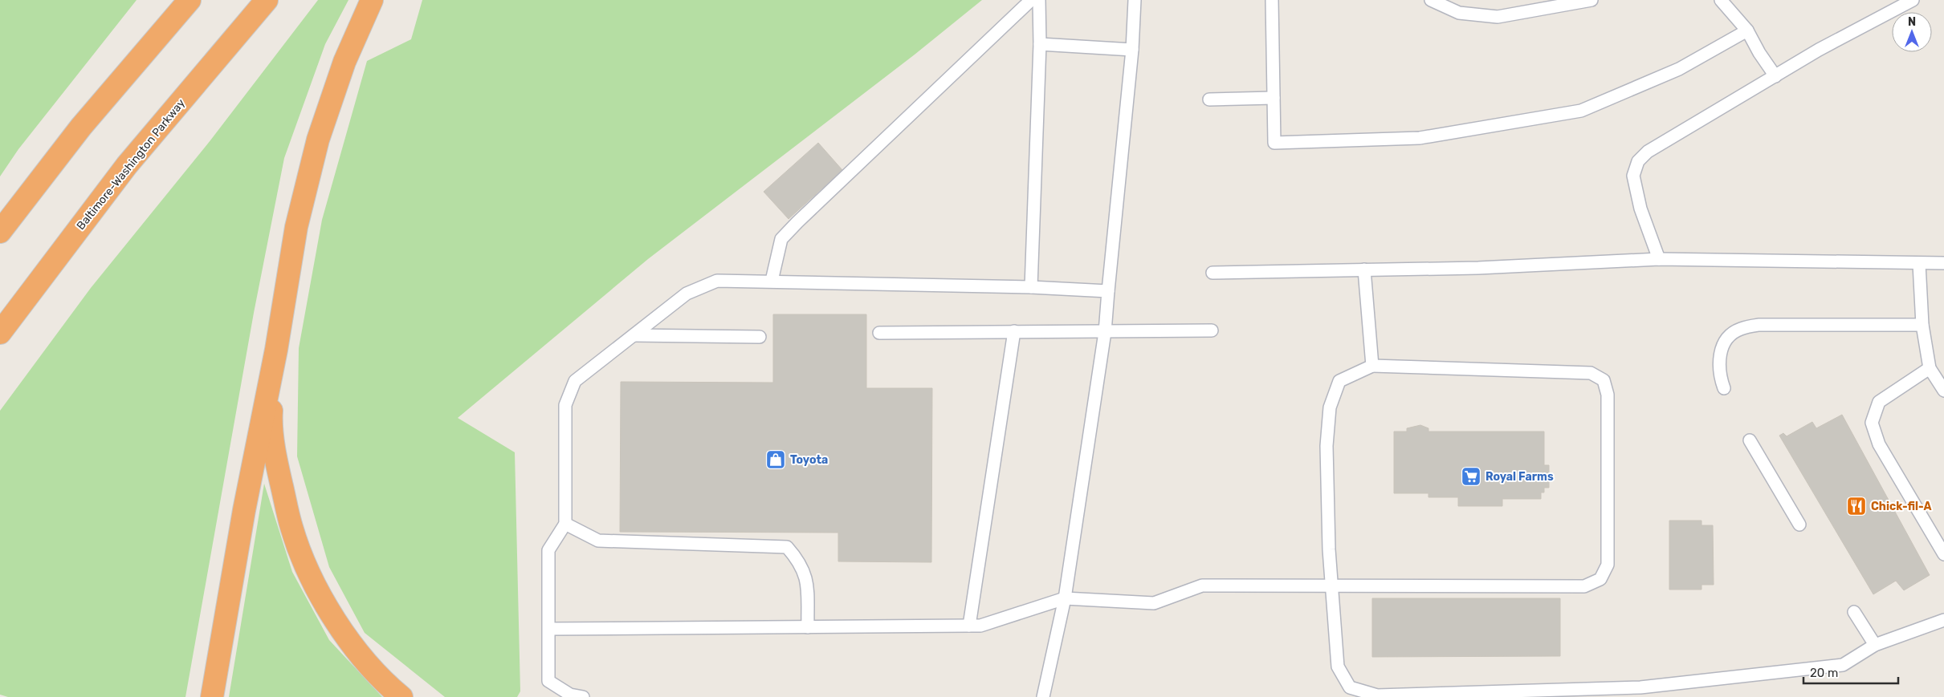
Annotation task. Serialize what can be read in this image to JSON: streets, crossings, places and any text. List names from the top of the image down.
{
  "streets": {
    "highway": ["Baltimore-Washington Parkway"]
  },
  "places": {
    "shop": ["Toyota"],
    "supermarket": ["Royal Farms"],
    "restaurant": ["Chick-fil-A"]
  },
  "scale_bar": "20 m",
  "north": "top"
}
